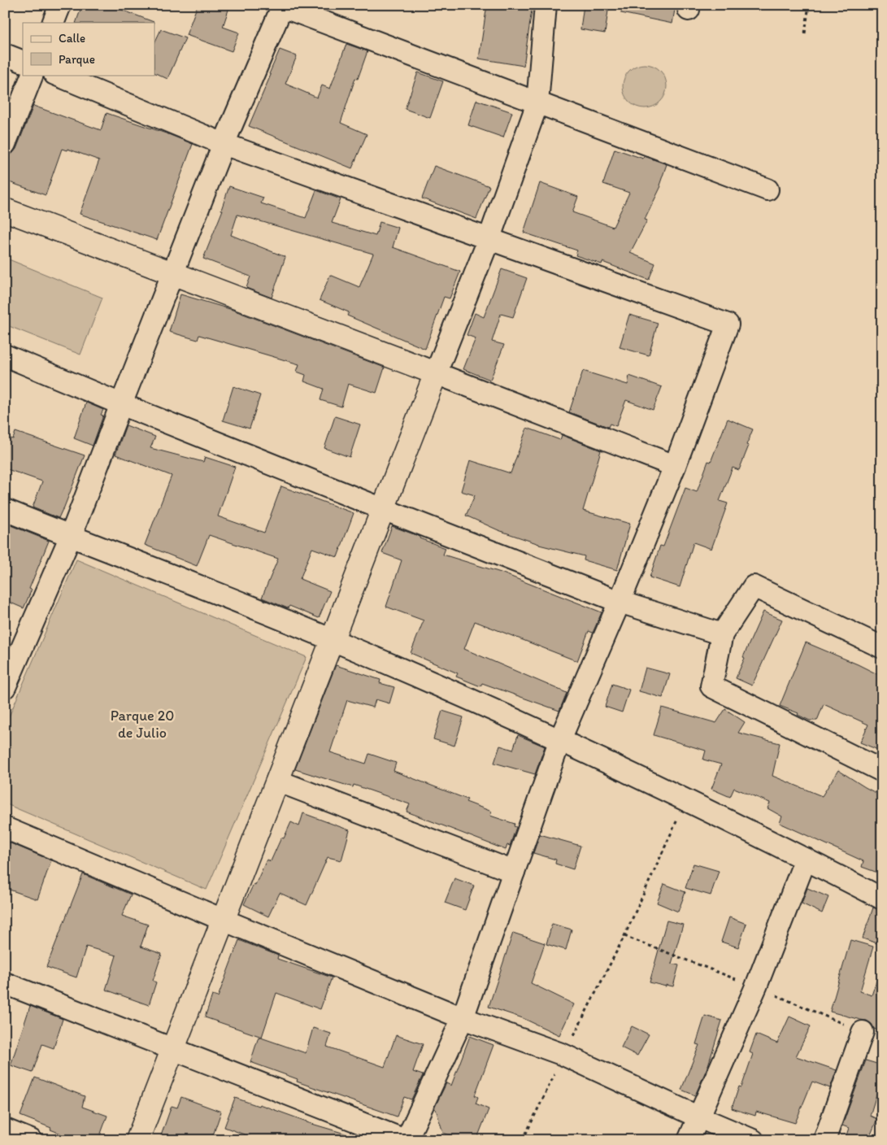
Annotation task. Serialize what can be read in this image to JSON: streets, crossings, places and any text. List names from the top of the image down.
{
  "parks": ["Parque 20 de Julio"],
  "legend": ["Calle", "Parque"]
}
